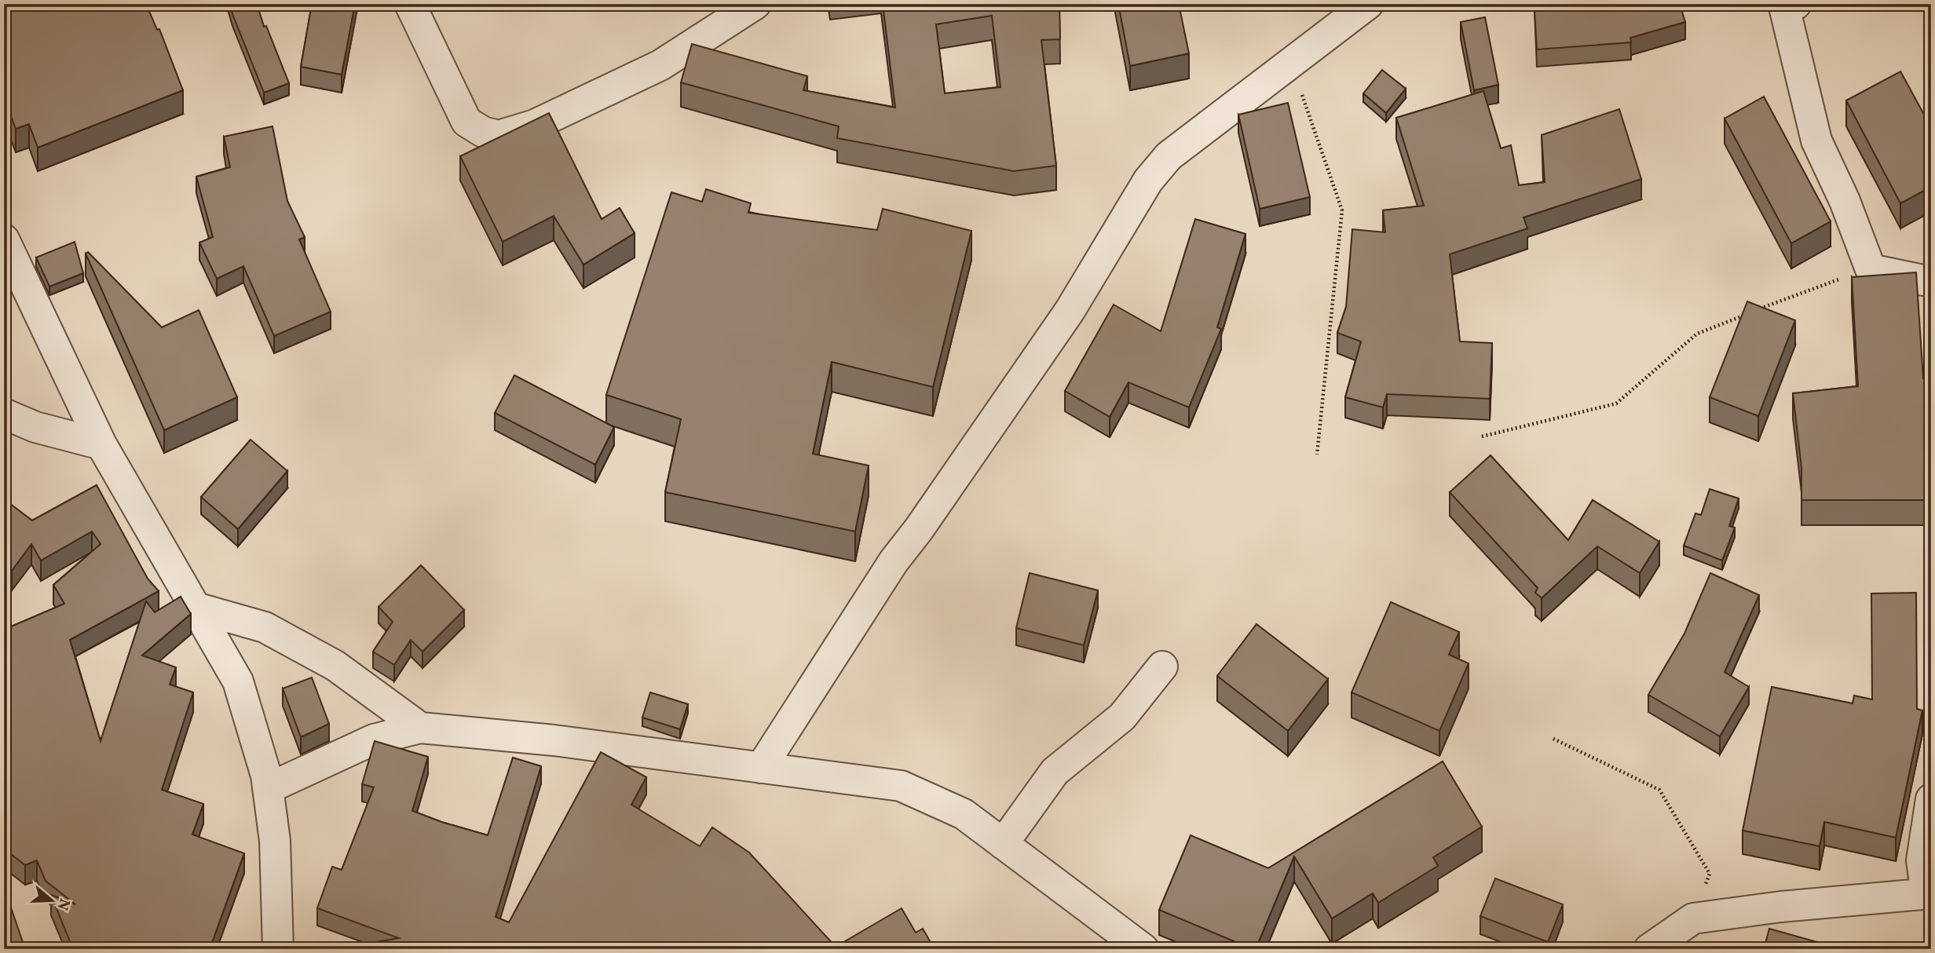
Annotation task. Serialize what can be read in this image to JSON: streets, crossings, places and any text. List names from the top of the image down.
{
  "north": "right"
}
